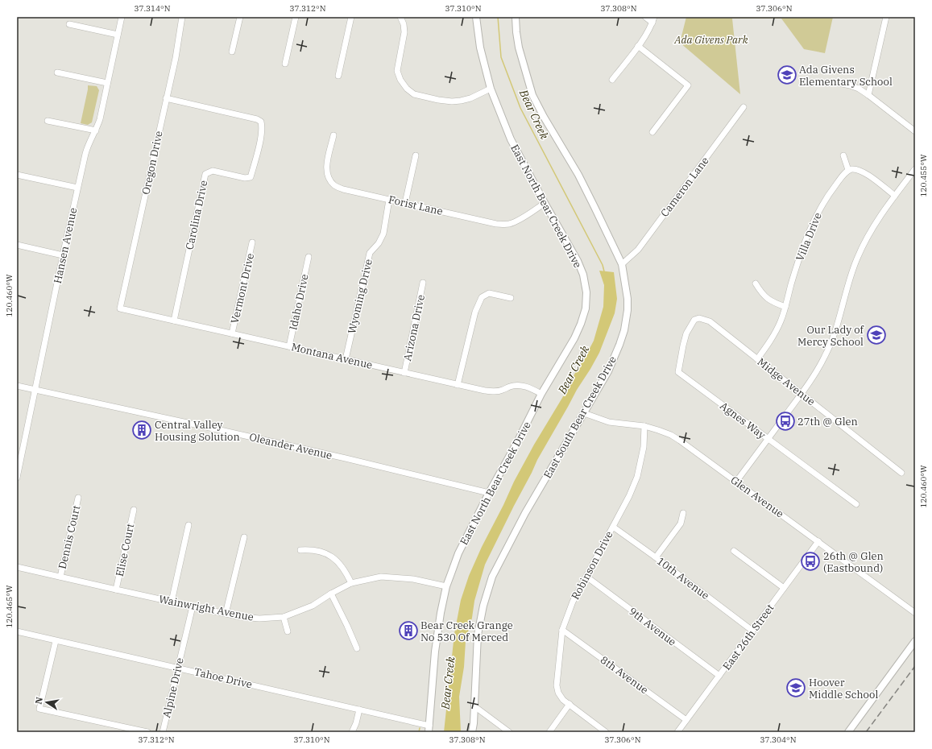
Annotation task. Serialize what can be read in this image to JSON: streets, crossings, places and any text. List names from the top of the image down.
{
  "streets": {
    "street": [
      "Oregon Drive",
      "Cameron Lane",
      "Forist Lane",
      "East North Bear Creek Drive",
      "Carolina Drive",
      "Villa Drive",
      "Hansen Avenue",
      "Vermont Drive",
      "Wyoming Drive",
      "Idaho Drive",
      "Arizona Drive",
      "Montana Avenue",
      "Midge Avenue",
      "East South Bear Creek Drive",
      "Agnes Way",
      "Oleander Avenue",
      "Glen Avenue",
      "Dennis Court",
      "Elise Court",
      "Robinson Drive",
      "10th Avenue",
      "Wainwright Avenue",
      "9th Avenue",
      "East 26th Street",
      "8th Avenue",
      "Tahoe Drive",
      "Alpine Drive"
    ]
  },
  "crossings": [
    ["Oregon Drive", "Carolina Drive"],
    ["Oregon Drive", "Montana Avenue"],
    ["Cameron Lane", "East South Bear Creek Drive"],
    ["Forist Lane", "East North Bear Creek Drive"],
    ["Forist Lane", "Wyoming Drive"],
    ["East North Bear Creek Drive", "Montana Avenue"],
    ["East North Bear Creek Drive", "Oleander Avenue"],
    ["East North Bear Creek Drive", "Wainwright Avenue"],
    ["East North Bear Creek Drive", "Tahoe Drive"],
    ["Carolina Drive", "Montana Avenue"],
    ["Villa Drive", "Midge Avenue"],
    ["Hansen Avenue", "Oleander Avenue"],
    ["Vermont Drive", "Montana Avenue"],
    ["Wyoming Drive", "Montana Avenue"],
    ["Idaho Drive", "Montana Avenue"],
    ["Arizona Drive", "Montana Avenue"],
    ["Midge Avenue", "Agnes Way"],
    ["East South Bear Creek Drive", "Glen Avenue"],
    ["Glen Avenue", "Robinson Drive"],
    ["Glen Avenue", "East 26th Street"],
    ["Dennis Court", "Wainwright Avenue"],
    ["Elise Court", "Wainwright Avenue"],
    ["Robinson Drive", "10th Avenue"],
    ["Robinson Drive", "9th Avenue"],
    ["Robinson Drive", "8th Avenue"],
    ["10th Avenue", "East 26th Street"],
    ["Wainwright Avenue", "Alpine Drive"],
    ["9th Avenue", "East 26th Street"],
    ["East 26th Street", "8th Avenue"],
    ["Tahoe Drive", "Alpine Drive"]
  ],
  "water": ["Bear Creek"],
  "parks": ["Ada Givens Park"],
  "places": {
    "school or university": ["Ada Givens Elementary School", "Our Lady of Mercy School", "Hoover Middle School"],
    "bus stop": ["27th @ Glen", "26th @ Glen (Eastbound)"],
    "building": ["Central Valley Housing Solution", "Bear Creek Grange No 530 Of Merced"]
  },
  "north": "left",
  "coordinates": [
    "37.314°N",
    "37.312°N",
    "37.310°N",
    "37.308°N",
    "37.306°N",
    "120.455°W",
    "120.460°W",
    "120.465°W",
    "37.304°N"
  ]
}
